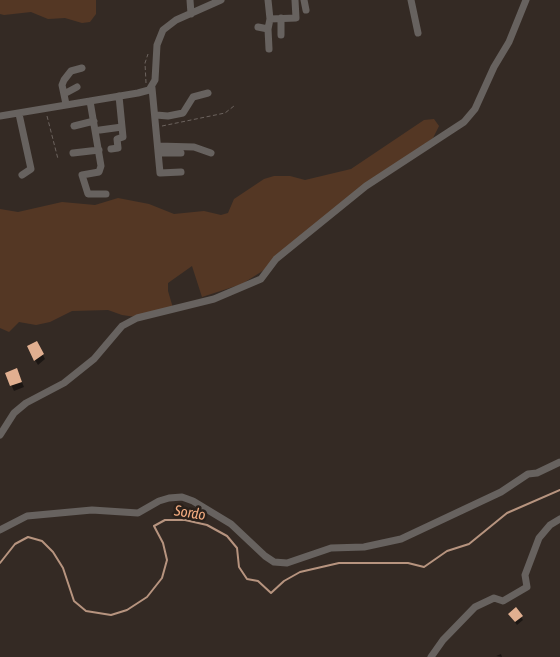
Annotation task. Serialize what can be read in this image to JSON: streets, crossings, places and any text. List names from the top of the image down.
{
  "water": ["Sordo"]
}
